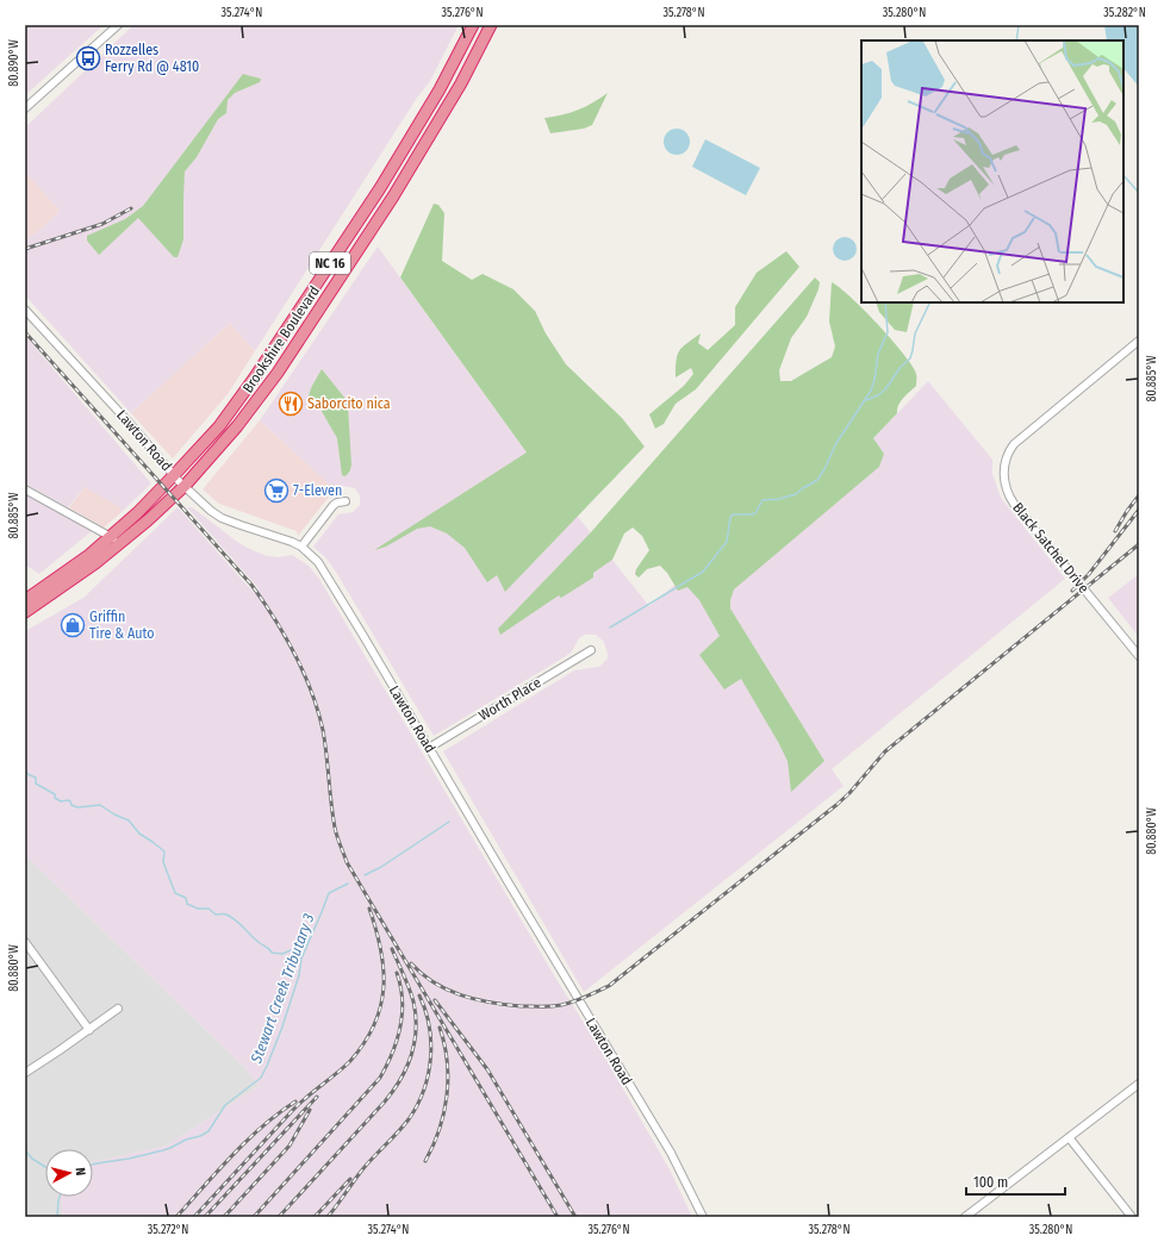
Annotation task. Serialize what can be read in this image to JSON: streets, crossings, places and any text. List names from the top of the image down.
{
  "streets": {
    "highway": ["NC 16", "Brookshire Boulevard"],
    "street": ["Lawton Road", "Black Satchel Drive", "Worth Place"]
  },
  "crossings": [
    ["Brookshire Boulevard", "Lawton Road"],
    ["Lawton Road", "Worth Place"]
  ],
  "water": ["Stewart Creek Tributary 3"],
  "places": {
    "bus stop": ["Rozzelles Ferry Rd @ 4810"],
    "restaurant": ["Saborcito nica"],
    "supermarket": ["7-Eleven"],
    "shop": ["Griffin Tire & Auto"]
  },
  "scale_bar": "100 m",
  "north": "right",
  "coordinates": [
    "35.274°N",
    "35.276°N",
    "35.278°N",
    "35.280°N",
    "35.282°N",
    "80.890°W",
    "80.885°W",
    "80.880°W",
    "35.272°N"
  ]
}
